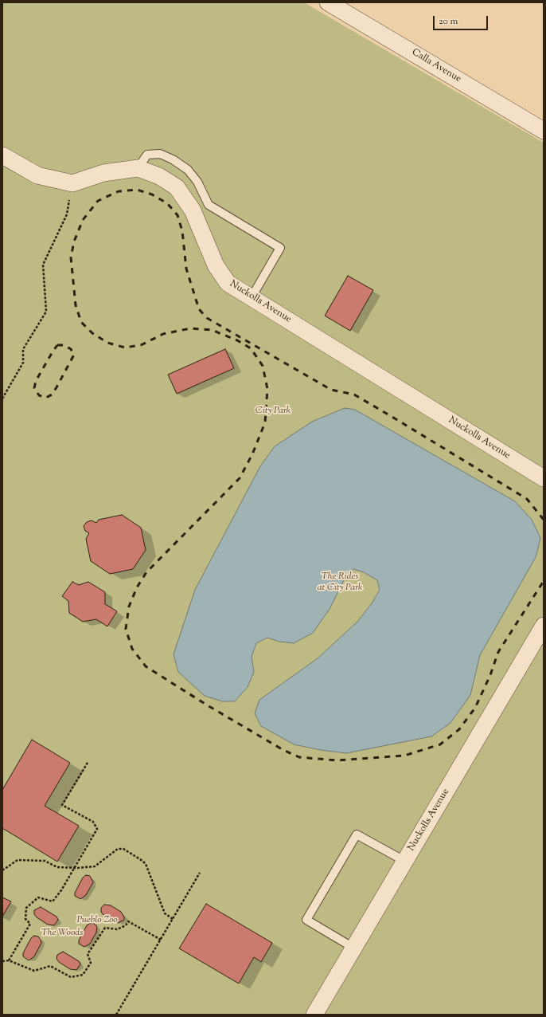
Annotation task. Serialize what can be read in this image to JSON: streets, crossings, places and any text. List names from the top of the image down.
{
  "streets": {
    "street": ["Calla Avenue", "Nuckolls Avenue"]
  },
  "parks": [
    "City Park",
    "The Rides at City Park",
    "Pueblo Zoo",
    "The Woods"
  ],
  "scale_bar": "20 m"
}
